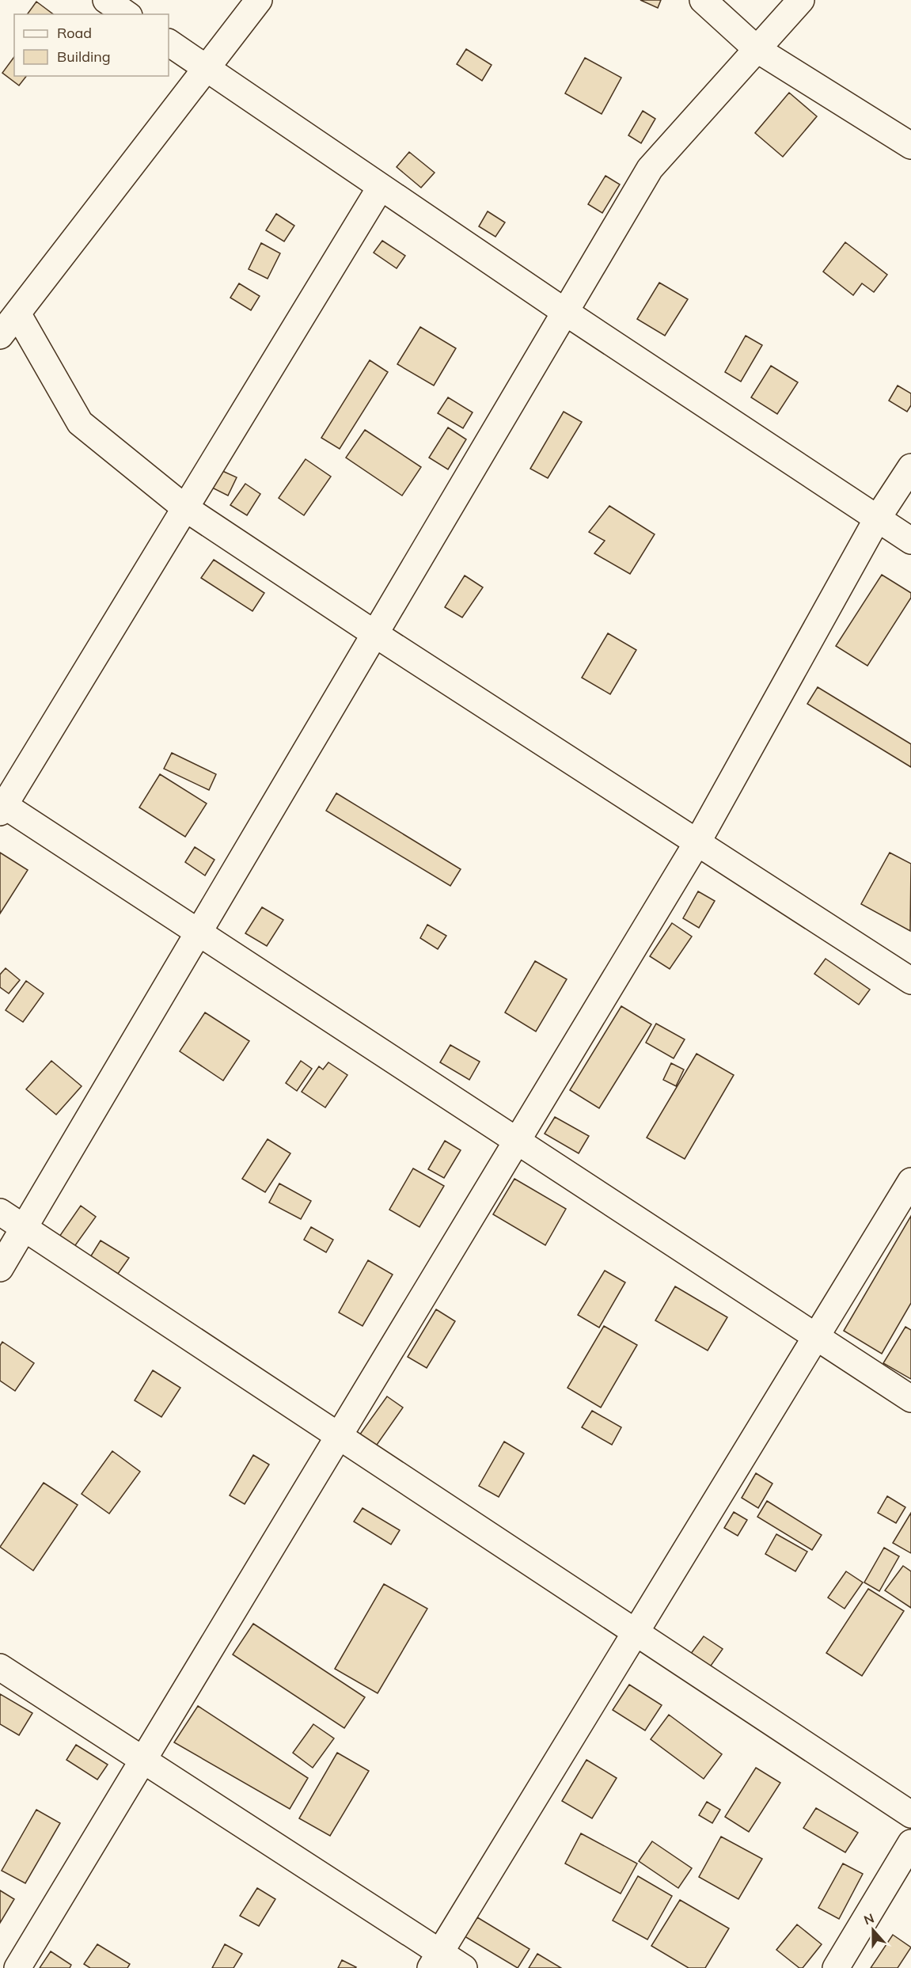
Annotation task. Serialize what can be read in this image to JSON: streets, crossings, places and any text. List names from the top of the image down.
{
  "legend": ["Road", "Building"],
  "north": "top"
}
